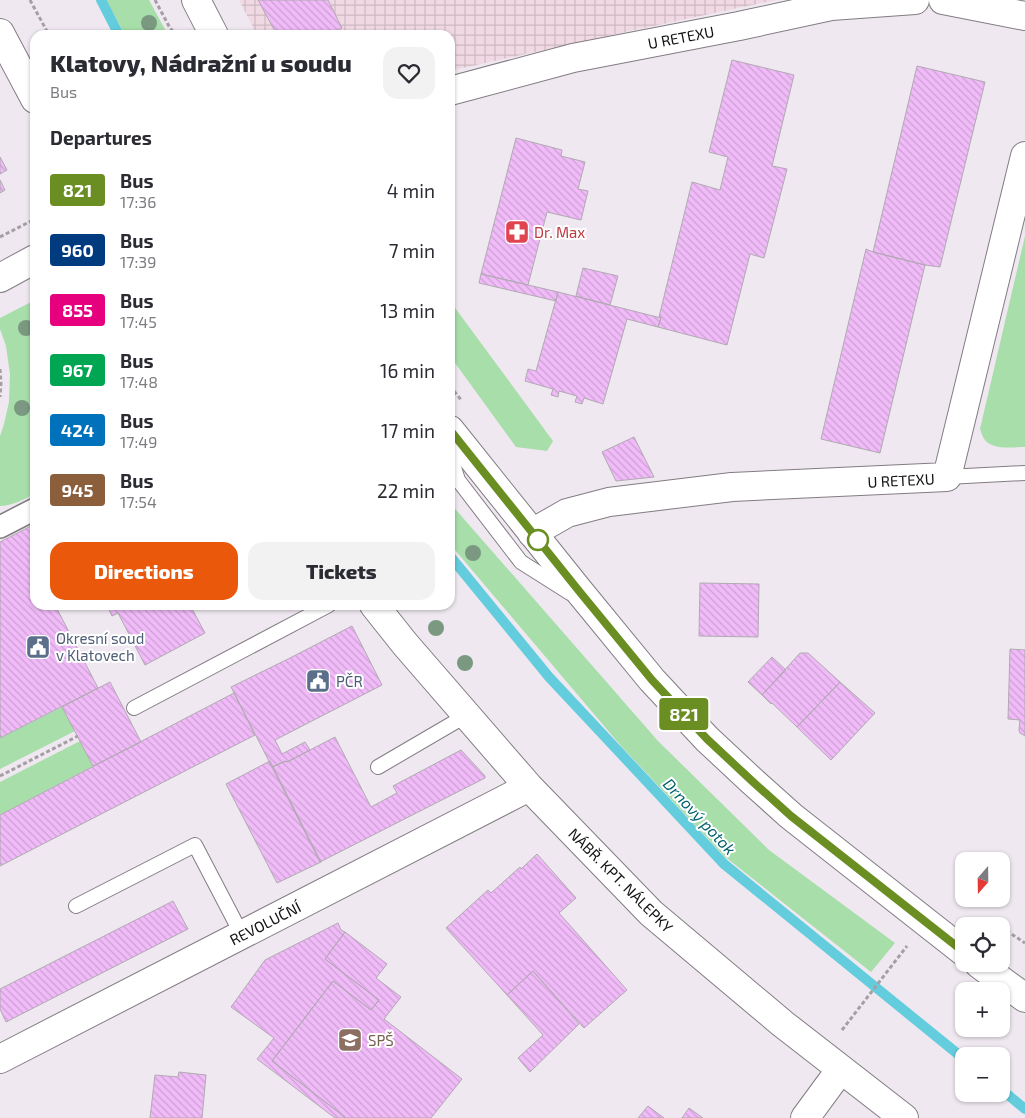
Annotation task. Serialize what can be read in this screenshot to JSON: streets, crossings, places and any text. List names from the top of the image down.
{
  "streets": {
    "street": ["U RETEXU", "NÁBŘ. KPT. NÁLEPKY", "REVOLUČNÍ"]
  },
  "crossings": [
    ["NÁBŘ. KPT. NÁLEPKY", "REVOLUČNÍ"]
  ],
  "water": ["Drnový potok"],
  "places": {
    "pharmacy": ["Dr. Max"],
    "public building": ["Okresní soud v Klatovech", "PČR"],
    "school or university": ["SPŠ"]
  },
  "lines": ["bus line 821"],
  "north": "bottom",
  "page": {
    "on_map": "821",
    "heading": [
      ["Klatovy, Nádražní u soudu", "Bus"],
      "Departures"
    ],
    "list": [
      {
        "mark": "821",
        "name": "Bus",
        "note": "17:36",
        "value": "4 min"
      },
      {
        "mark": "960",
        "name": "Bus",
        "note": "17:39",
        "value": "7 min"
      },
      {
        "mark": "855",
        "name": "Bus",
        "note": "17:45",
        "value": "13 min"
      },
      {
        "mark": "967",
        "name": "Bus",
        "note": "17:48",
        "value": "16 min"
      },
      {
        "mark": "424",
        "name": "Bus",
        "note": "17:49",
        "value": "17 min"
      },
      {
        "mark": "945",
        "name": "Bus",
        "note": "17:54",
        "value": "22 min"
      }
    ],
    "buttons": ["Directions", "Tickets"],
    "map_buttons": ["+", "−"]
  }
}
